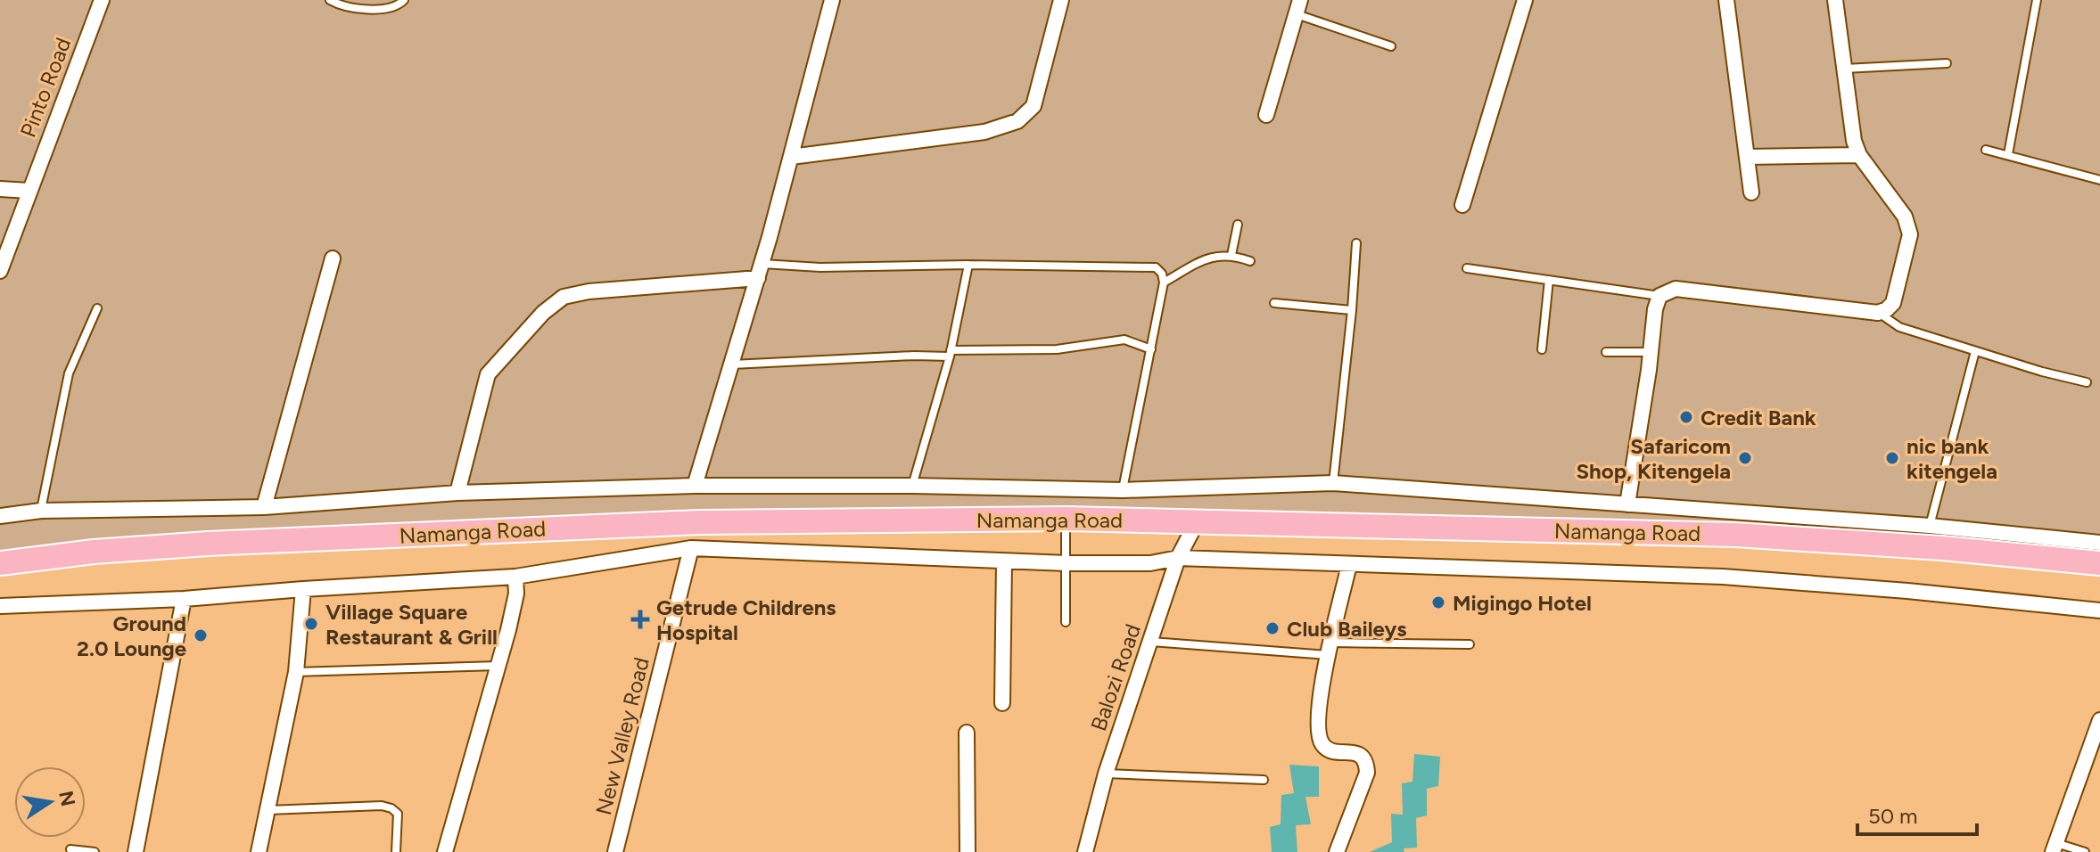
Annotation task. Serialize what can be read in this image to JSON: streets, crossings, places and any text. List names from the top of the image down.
{
  "streets": {
    "highway": ["Namanga Road"],
    "street": ["Pinto Road", "Balozi Road", "New Valley Road"]
  },
  "crossings": [
    ["Namanga Road", "Balozi Road"]
  ],
  "places": {
    "other": [
      "Credit Bank",
      "Safaricom Shop, Kitengela",
      "nic bank kitengela",
      "Migingo Hotel",
      "Village Square Restaurant & Grill",
      "Club Baileys",
      "Ground 2.0 Lounge"
    ],
    "health": ["Getrude Childrens Hospital"]
  },
  "scale_bar": "50 m",
  "north": "right"
}
